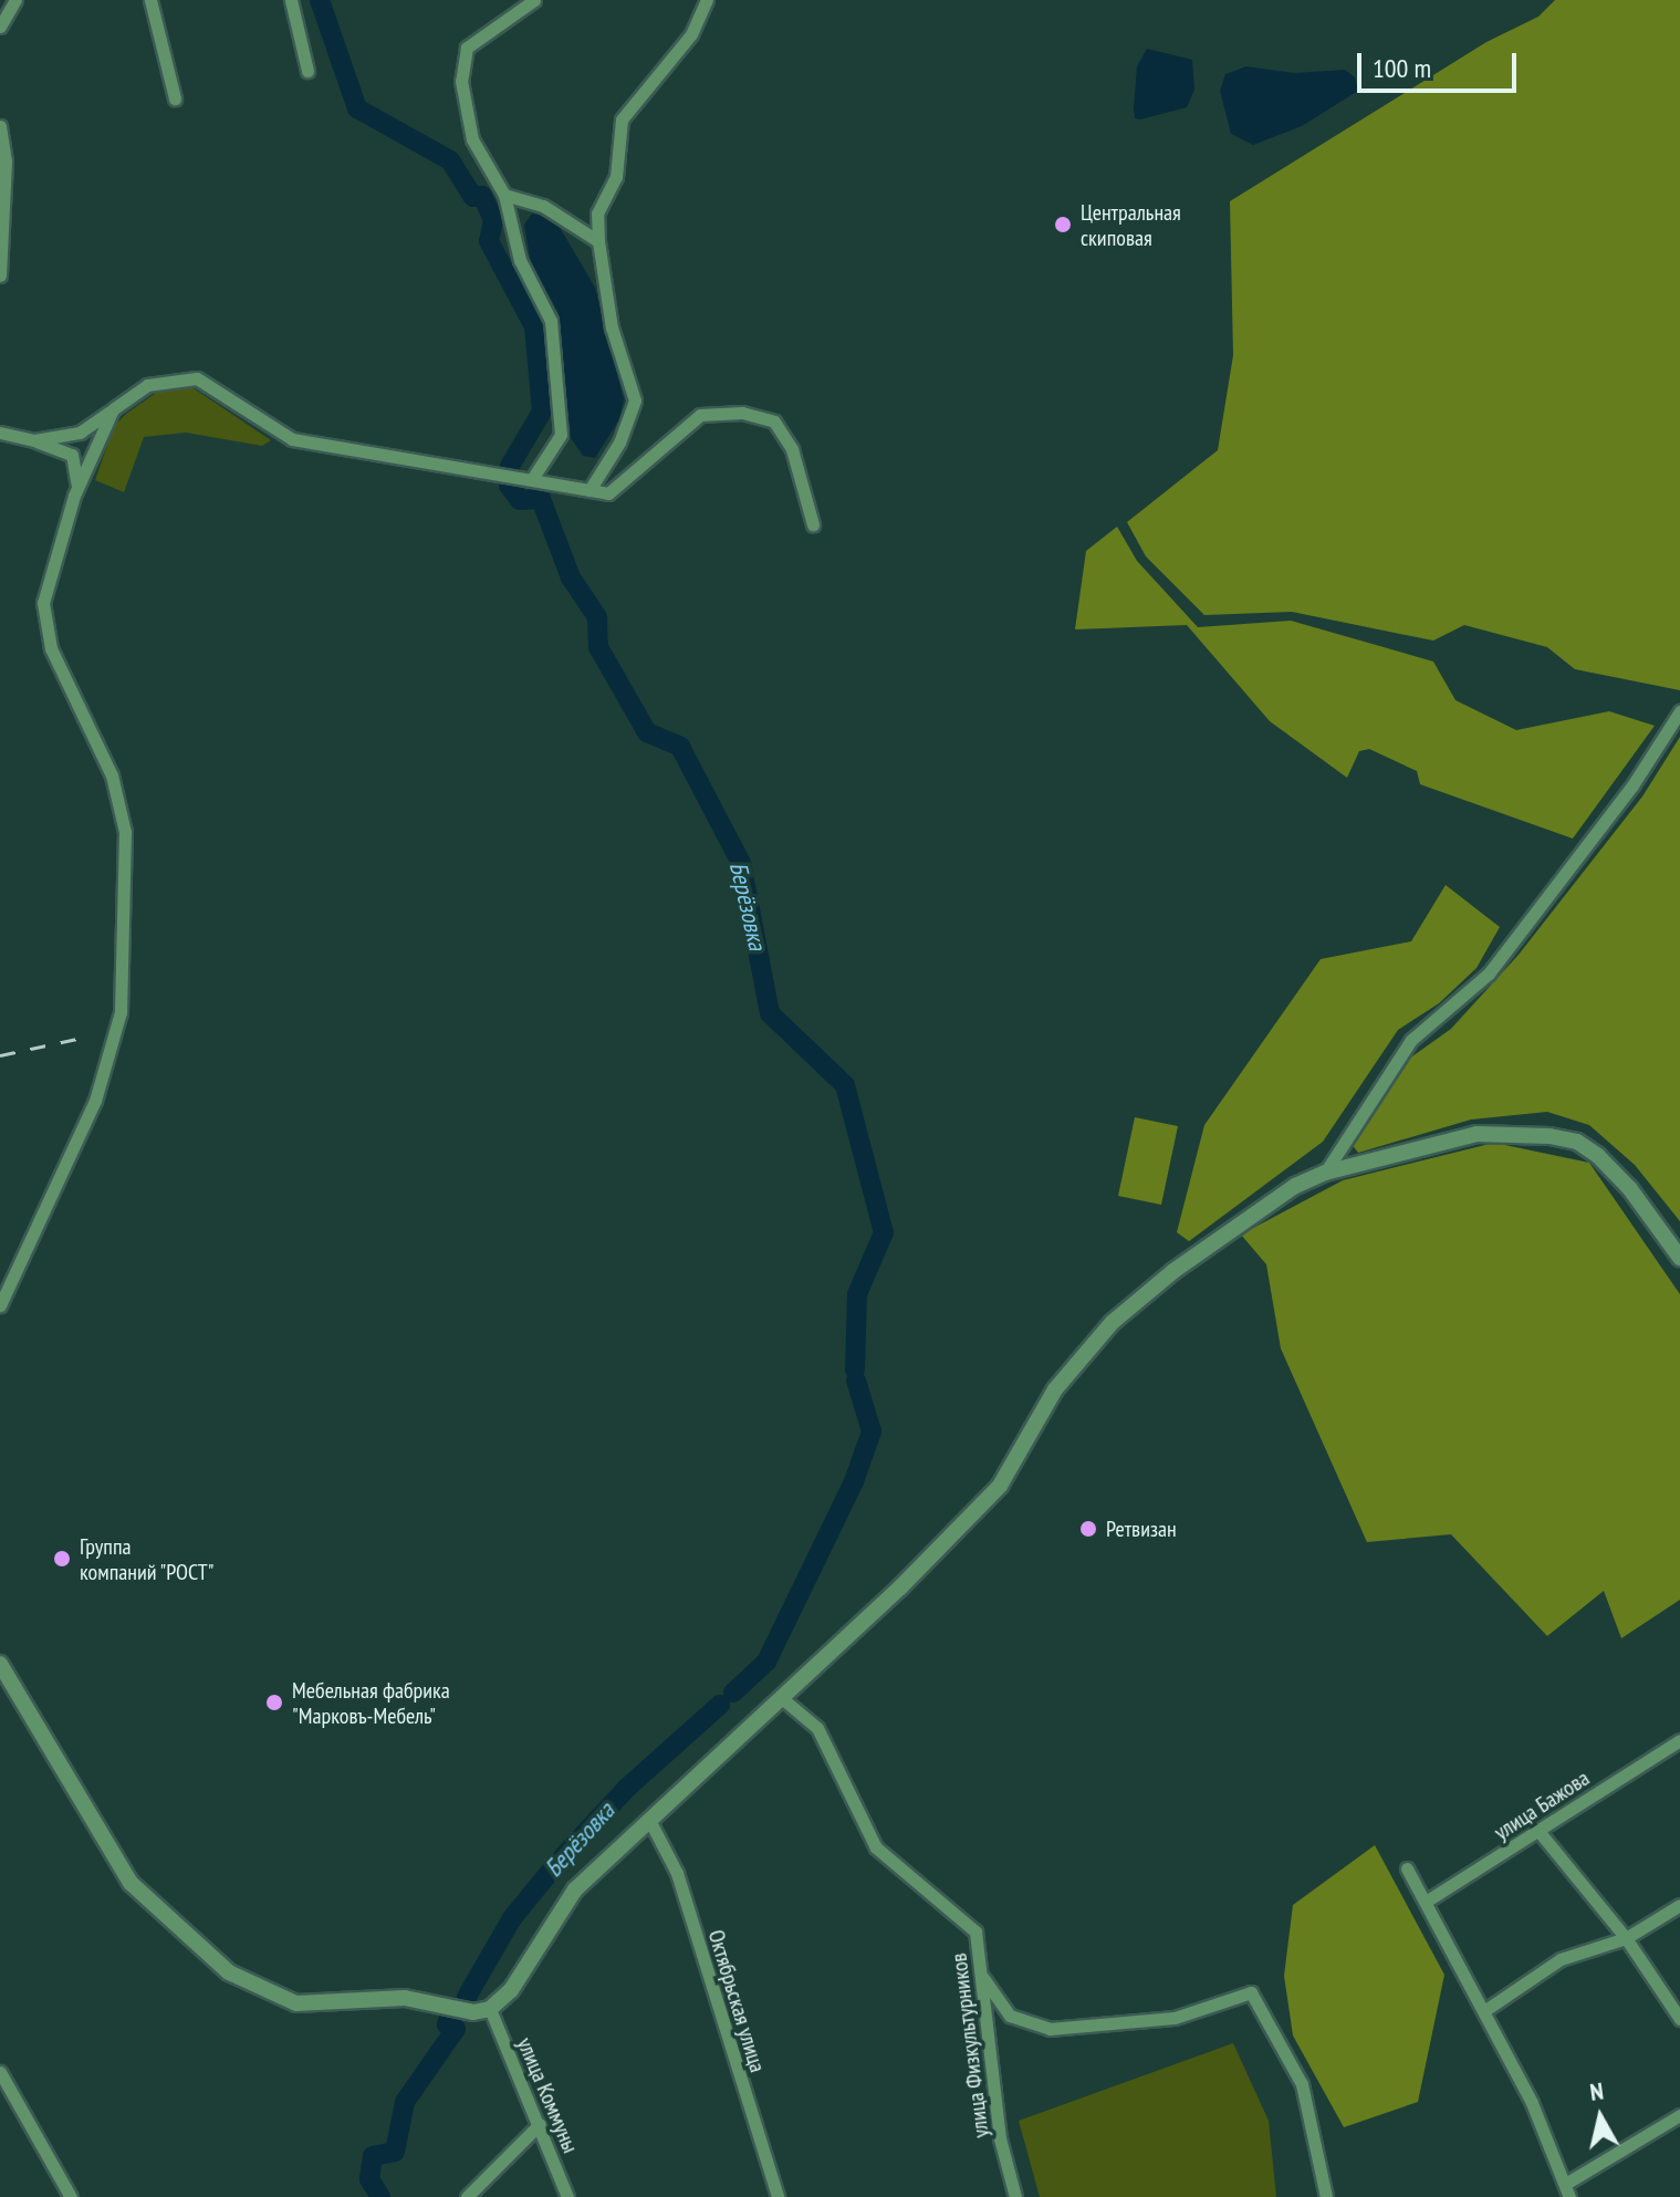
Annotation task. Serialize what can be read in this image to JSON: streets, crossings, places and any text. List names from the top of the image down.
{
  "streets": {
    "street": [
      "улица Бажова",
      "Октябрьская улица",
      "улица Физкультурников",
      "улица Коммуны"
    ]
  },
  "water": ["Берёзовка"],
  "places": [
    "Центральная скиповая",
    "Ретвизан",
    "Группа компаний \"РОСТ\"",
    "Мебельная фабрика \"Марковъ-Мебель\""
  ],
  "scale_bar": "100 m",
  "north": "top"
}
